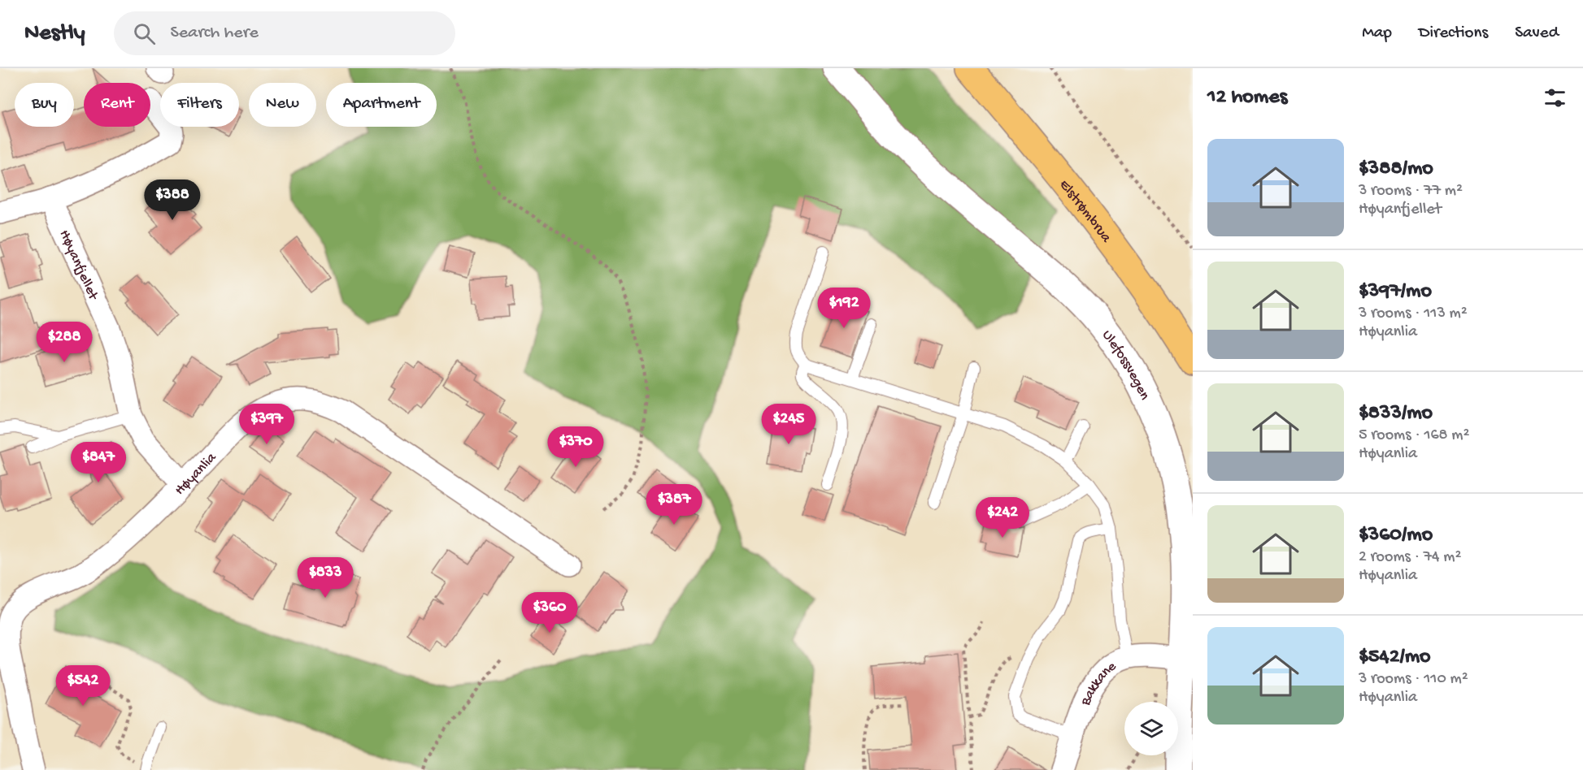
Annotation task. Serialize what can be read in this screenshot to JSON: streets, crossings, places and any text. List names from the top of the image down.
{
  "streets": {
    "main road": ["Elstrømbrua"],
    "street": [
      "Høyanfjellet",
      "Ulefossvegen",
      "Høyanlia",
      "Bakkane"
    ]
  },
  "crossings": [
    ["Høyanfjellet", "Høyanlia"],
    ["Ulefossvegen", "Bakkane"]
  ],
  "page": {
    "header": "Nestly",
    "search": "Search here",
    "nav": ["Map", "Directions", "Saved"],
    "heading": "12 homes",
    "chip": [
      "Buy",
      "Rent",
      "Filters",
      "New",
      "Apartment"
    ],
    "list": [
      {
        "name": "$388/mo",
        "note": "3 rooms · 77 m² · Høyanfjellet"
      },
      {
        "name": "$397/mo",
        "note": "3 rooms · 113 m² · Høyanlia"
      },
      {
        "name": "$833/mo",
        "note": "5 rooms · 168 m² · Høyanlia"
      },
      {
        "name": "$360/mo",
        "note": "2 rooms · 74 m² · Høyanlia"
      },
      {
        "name": "$542/mo",
        "note": "3 rooms · 110 m² · Høyanlia"
      }
    ],
    "price": [
      "$388",
      "$192",
      "$288",
      "$397",
      "$245",
      "$370",
      "$847",
      "$387",
      "$242",
      "$833",
      "$360",
      "$542"
    ]
  }
}
